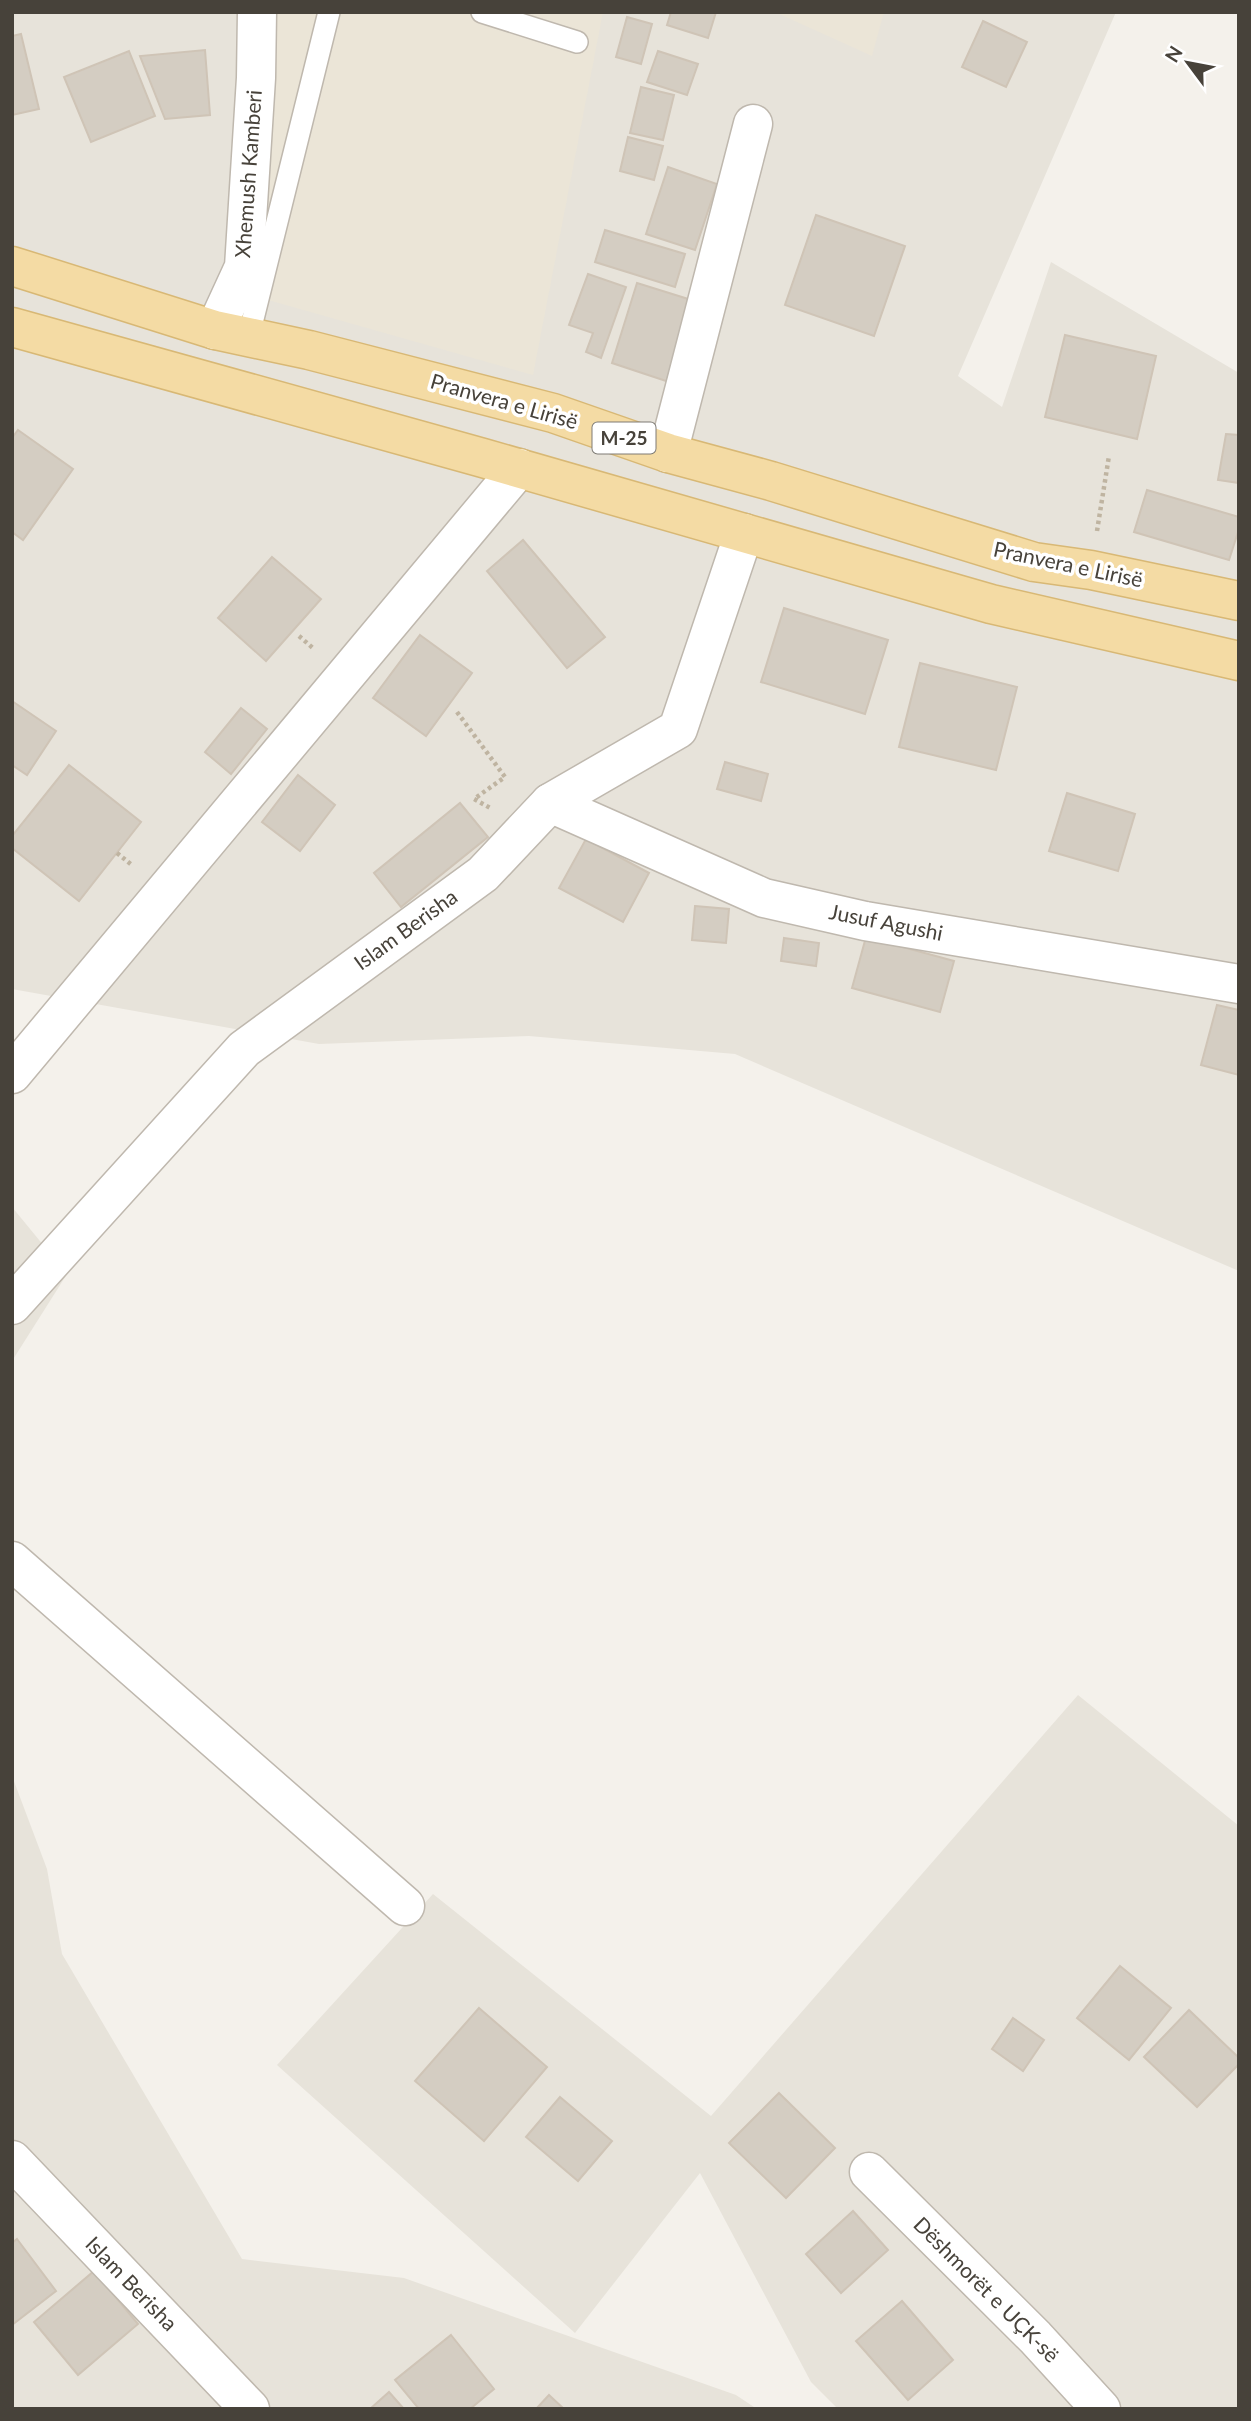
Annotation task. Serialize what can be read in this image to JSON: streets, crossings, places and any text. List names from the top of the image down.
{
  "streets": {
    "main road": ["Pranvera e Lirisë", "M-25"],
    "street": [
      "Xhemush Kamberi",
      "Jusuf Agushi",
      "Islam Berisha",
      "Dëshmorët e UÇK-së"
    ]
  },
  "crossings": [
    ["Xhemush Kamberi", "Pranvera e Lirisë"],
    ["Jusuf Agushi", "Islam Berisha"]
  ],
  "north": "top left"
}
